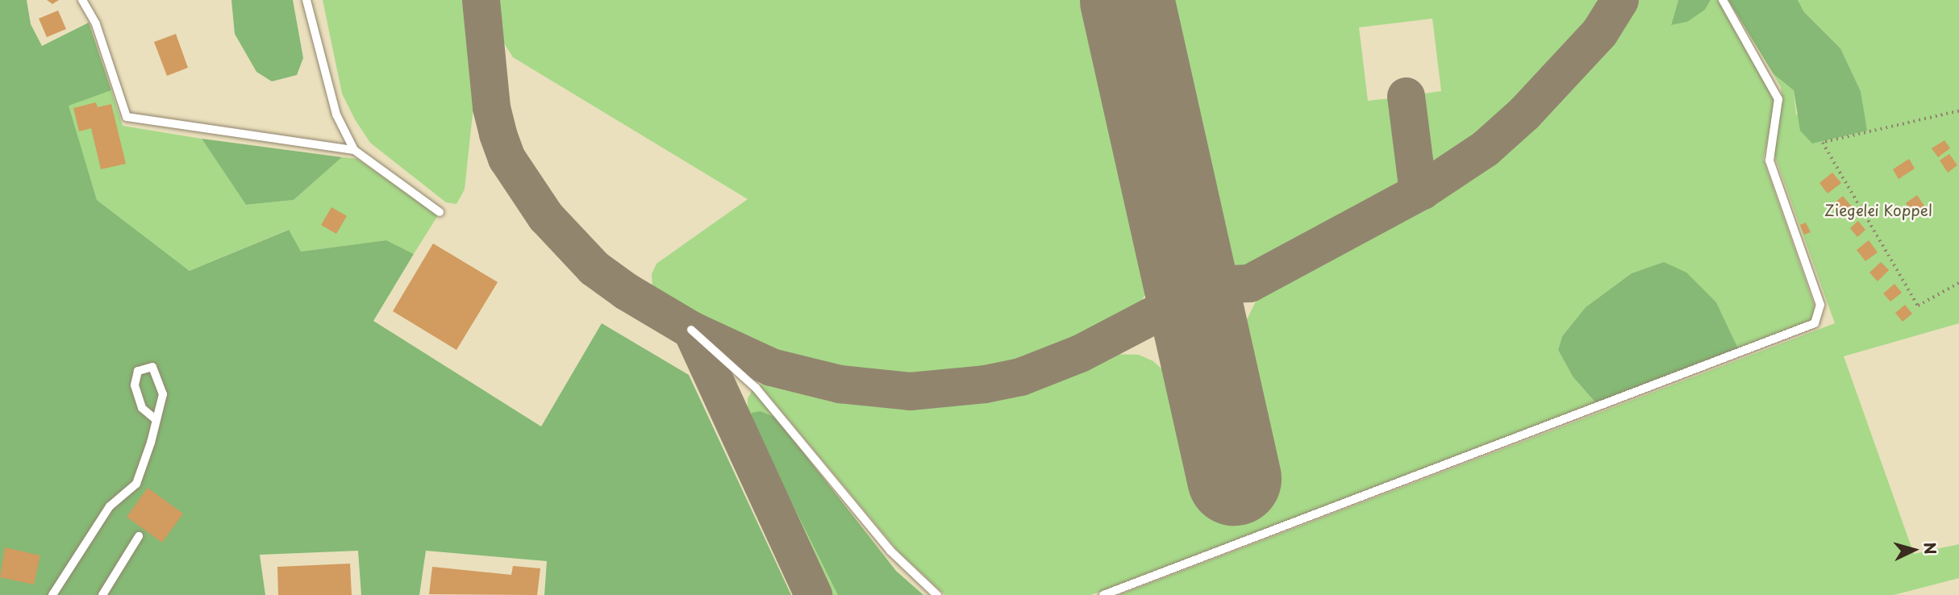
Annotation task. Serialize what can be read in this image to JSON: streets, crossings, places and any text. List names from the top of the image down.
{
  "parks": ["Ziegelei Koppel"],
  "north": "right"
}
